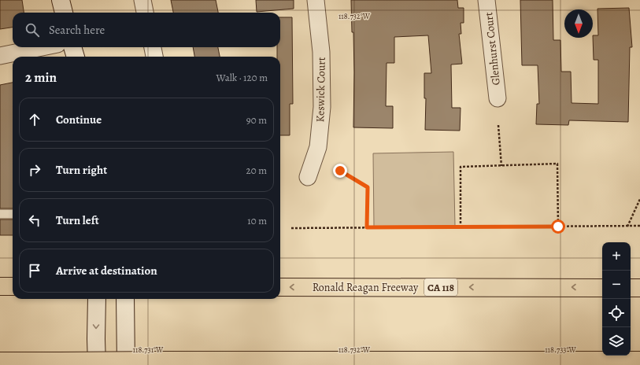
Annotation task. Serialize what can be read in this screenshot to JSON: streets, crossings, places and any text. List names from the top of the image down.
{
  "streets": {
    "highway": ["Ronald Reagan Freeway", "CA 118"],
    "street": ["Glenhurst Court", "Keswick Court"]
  },
  "north": "bottom",
  "page": {
    "search": "Search here",
    "heading": ["2 min", "Walk · 120 m"],
    "list": [
      ["Continue", "90 m"],
      ["Turn right", "20 m"],
      ["Turn left", "10 m"],
      "Arrive at destination"
    ],
    "map_buttons": ["+", "−"]
  },
  "coordinates": ["118.732°W", "118.731°W", "118.733°W"]
}
